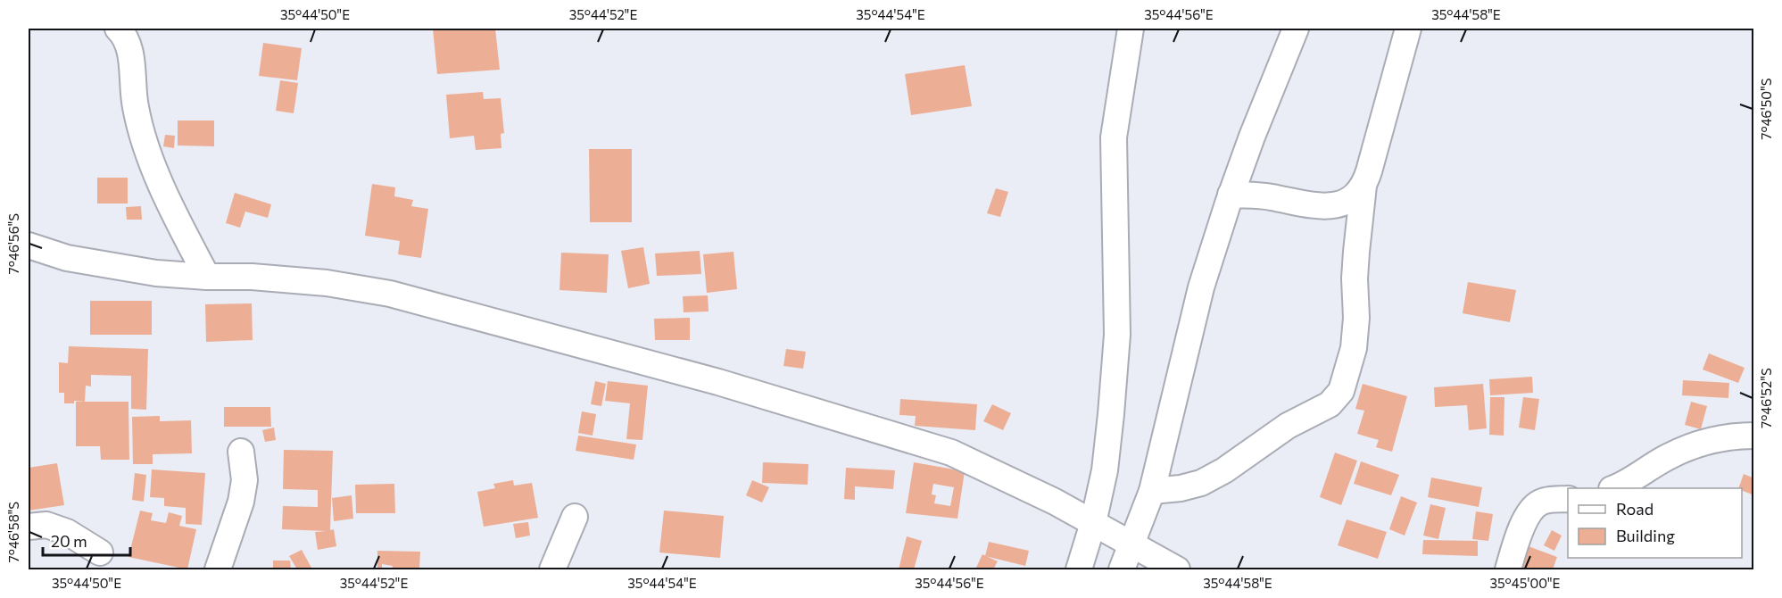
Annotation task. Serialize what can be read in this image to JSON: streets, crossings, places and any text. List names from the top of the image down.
{
  "legend": ["Road", "Building"],
  "scale_bar": "20 m",
  "coordinates": [
    "35°44'50\"E",
    "35°44'52\"E",
    "35°44'54\"E",
    "35°44'56\"E",
    "35°44'58\"E",
    "7°46'50\"S",
    "7°46'56\"S",
    "7°46'52\"S",
    "7°46'58\"S",
    "35°45'00\"E"
  ]
}
